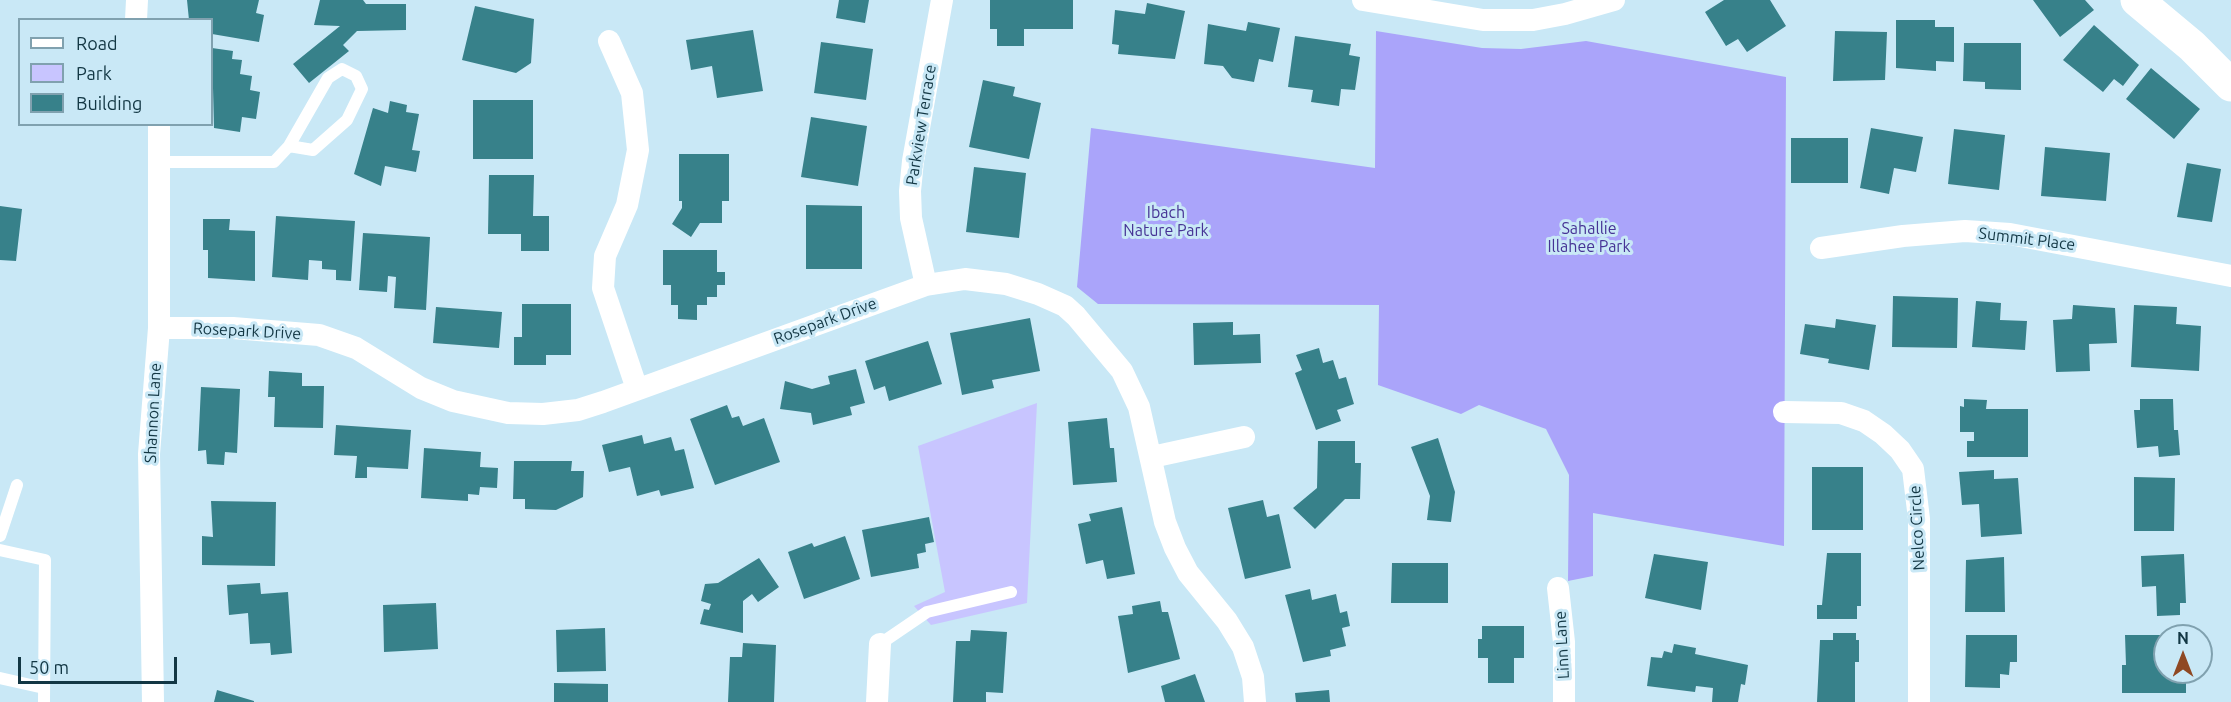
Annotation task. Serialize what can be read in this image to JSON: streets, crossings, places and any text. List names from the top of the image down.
{
  "streets": {
    "street": [
      "Parkview Terrace",
      "Summit Place",
      "Rosepark Drive",
      "Shannon Lane",
      "Nelco Circle",
      "Linn Lane"
    ]
  },
  "crossings": [
    ["Parkview Terrace", "Rosepark Drive"],
    ["Rosepark Drive", "Shannon Lane"]
  ],
  "parks": ["Ibach Nature Park", "Sahallie Illahee Park"],
  "legend": ["Road", "Park", "Building"],
  "scale_bar": "50 m",
  "north": "top"
}
